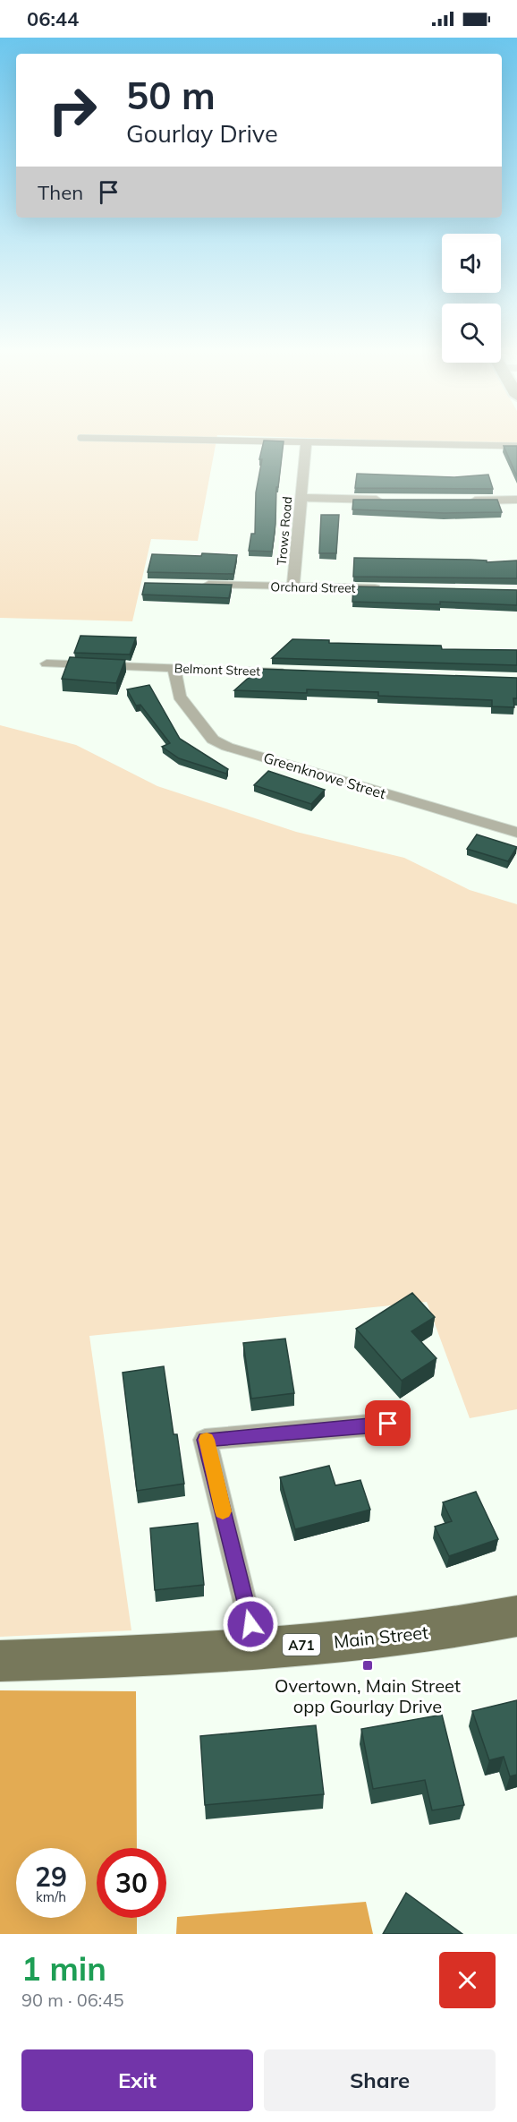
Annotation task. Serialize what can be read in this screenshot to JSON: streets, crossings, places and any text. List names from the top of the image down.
{
  "streets": {
    "main road": ["Main Street", "A71"],
    "street": [
      "Trows Road",
      "Orchard Street",
      "Belmont Street",
      "Greenknowe Street"
    ]
  },
  "crossings": [
    ["Trows Road", "Orchard Street"],
    ["Belmont Street", "Greenknowe Street"]
  ],
  "places": {
    "transit": ["Overtown, Main Street opp Gourlay Drive"]
  },
  "page": {
    "status": "06:44",
    "turn": ["50 m", "Gourlay Drive"],
    "then": "Then",
    "speed": "29 km/h",
    "limit": "30",
    "heading": ["1 min", "90 m · 06:45"],
    "buttons": ["Exit", "Share"]
  }
}
